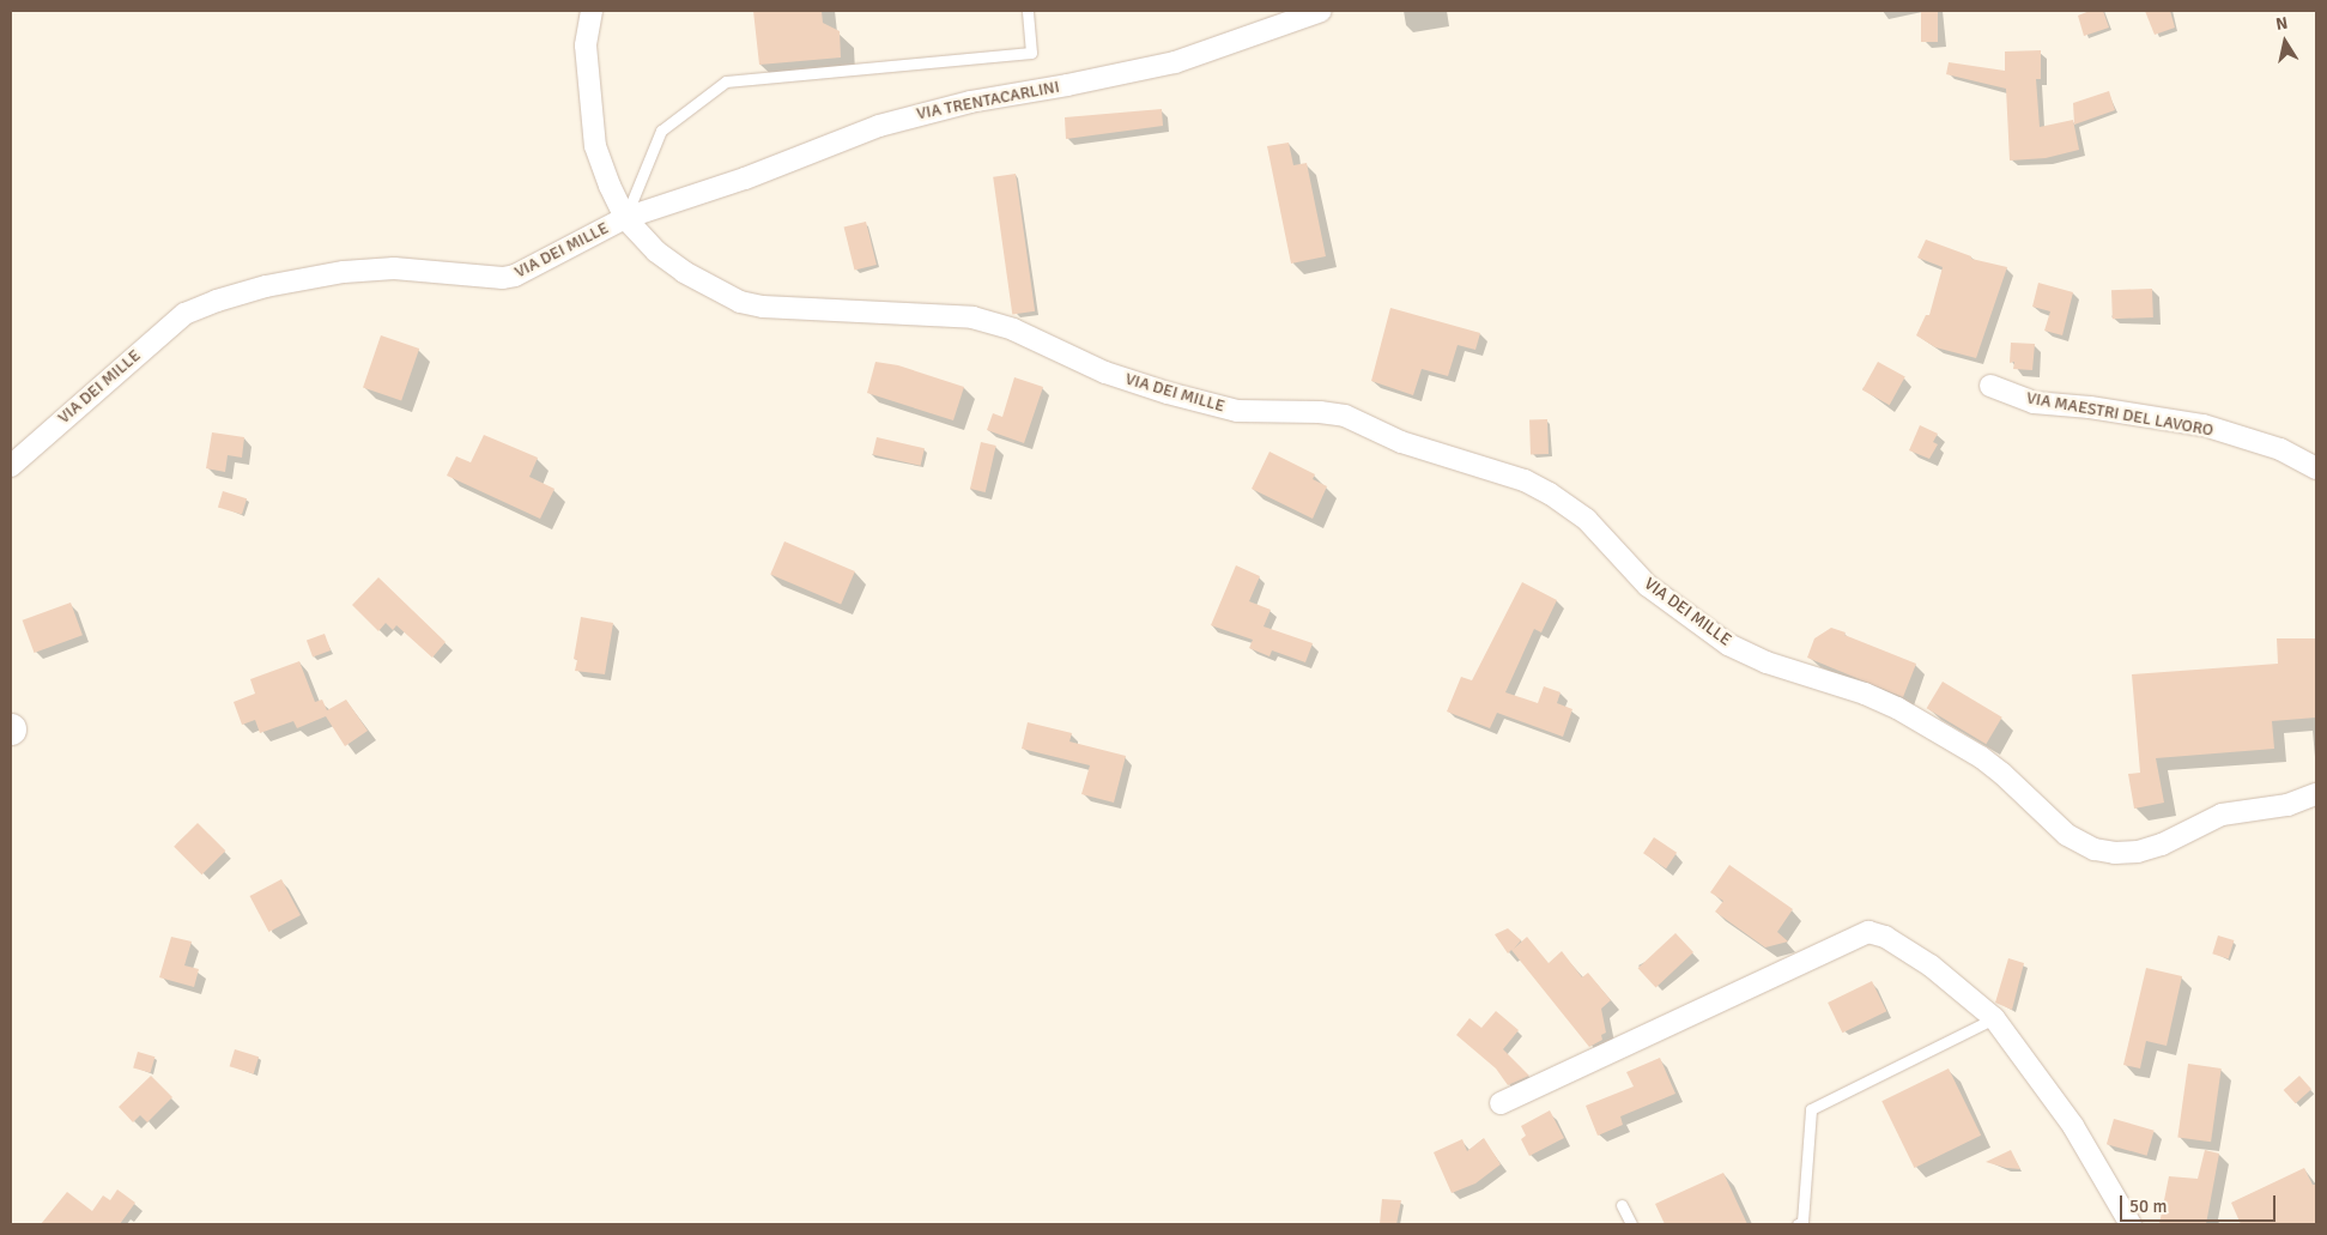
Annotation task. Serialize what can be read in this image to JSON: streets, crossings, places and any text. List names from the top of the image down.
{
  "streets": {
    "street": ["VIA TRENTACARLINI", "VIA DEI MILLE", "VIA MAESTRI DEL LAVORO"]
  },
  "crossings": [
    ["VIA TRENTACARLINI", "VIA DEI MILLE"]
  ],
  "scale_bar": "50 m",
  "north": "top"
}
